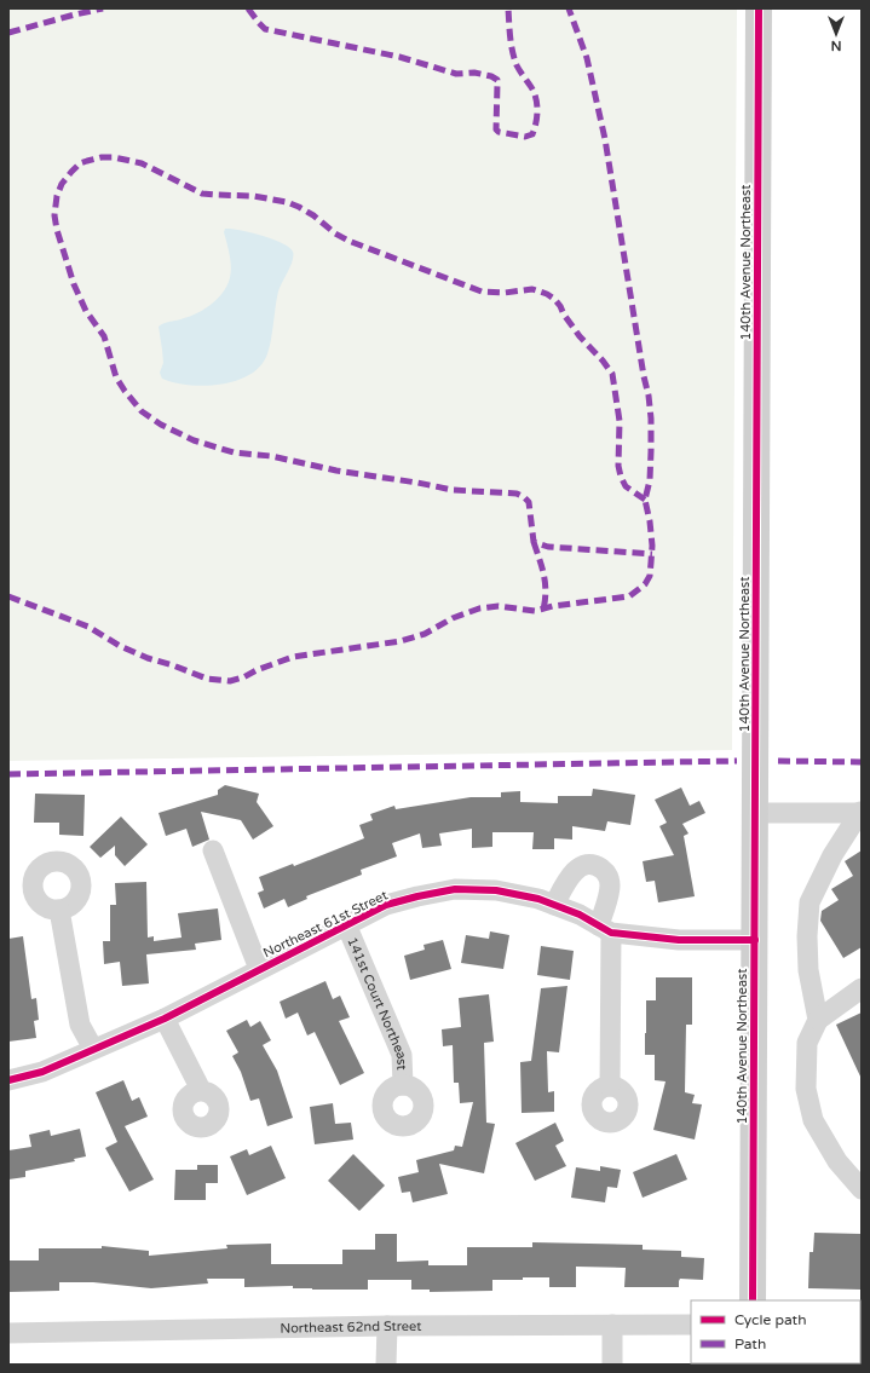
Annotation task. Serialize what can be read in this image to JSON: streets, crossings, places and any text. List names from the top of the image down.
{
  "streets": {
    "street": [
      "140th Avenue Northeast",
      "Northeast 61st Street",
      "141st Court Northeast",
      "Northeast 62nd Street"
    ]
  },
  "crossings": [
    ["140th Avenue Northeast", "Northeast 61st Street"],
    ["Northeast 61st Street", "141st Court Northeast"]
  ],
  "legend": ["Cycle path", "Path"],
  "north": "bottom"
}
